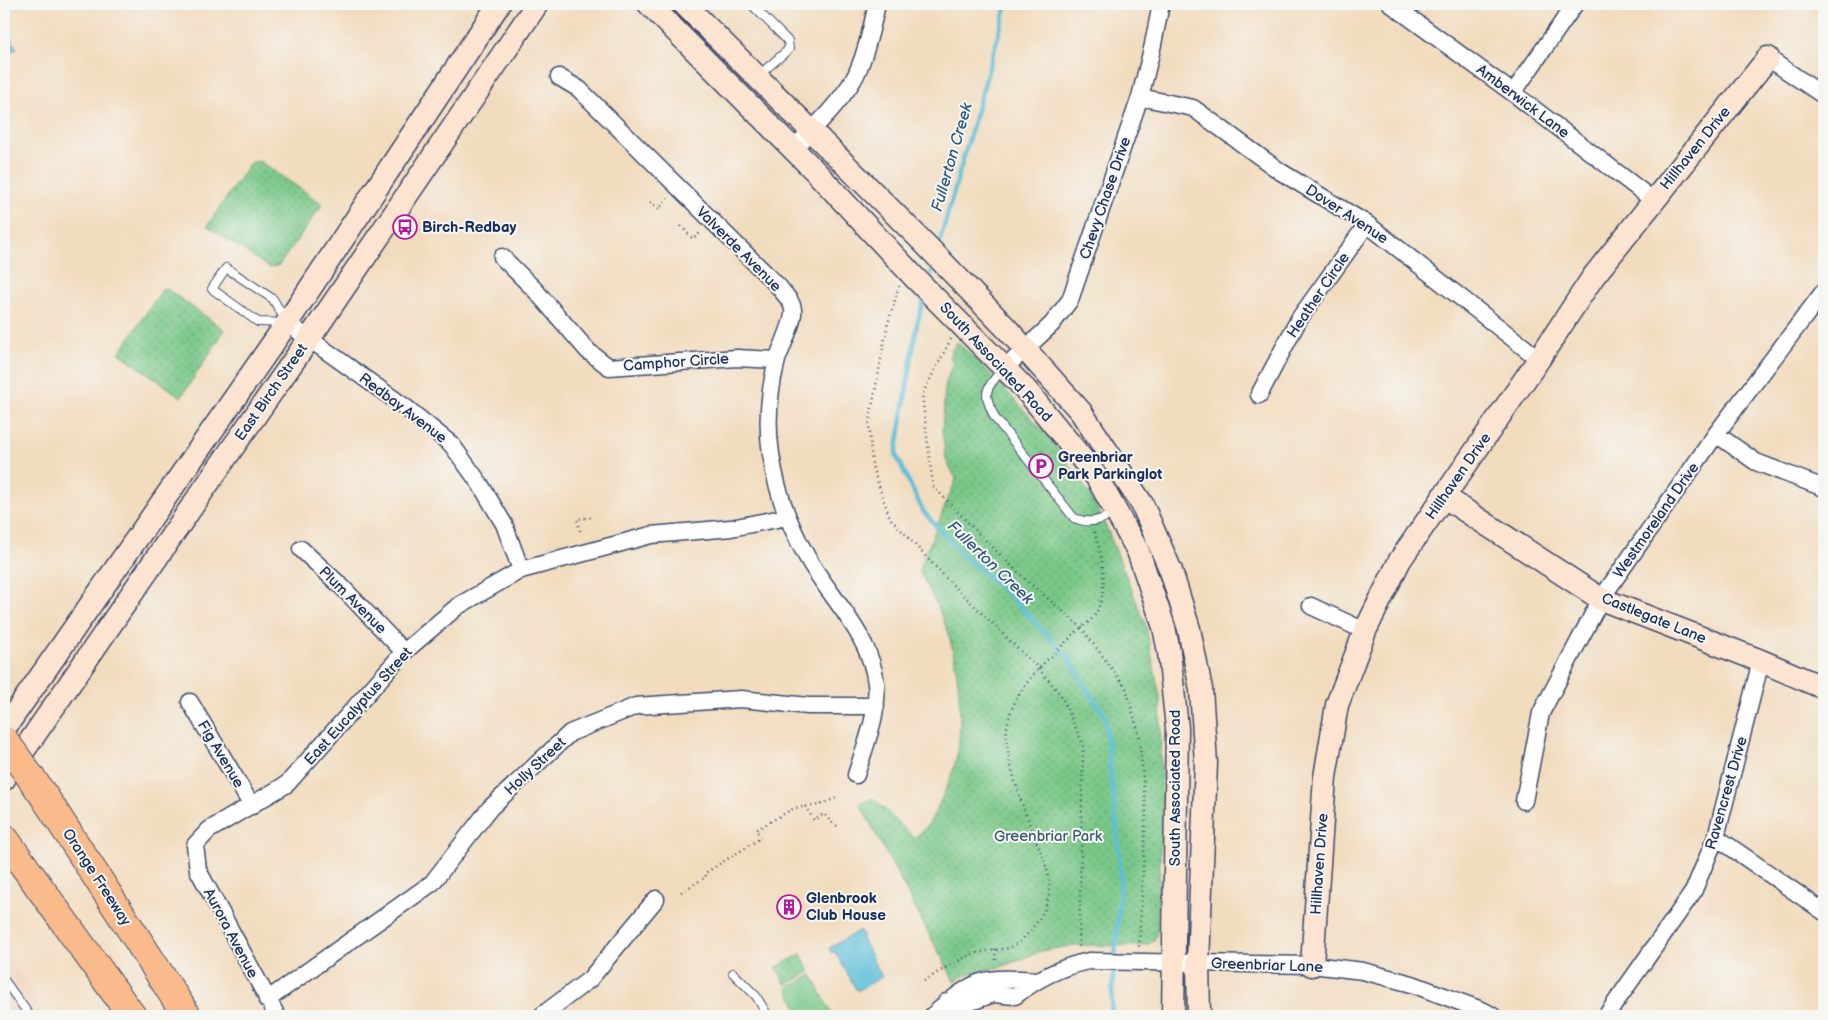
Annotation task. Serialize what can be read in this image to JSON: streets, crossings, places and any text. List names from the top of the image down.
{
  "streets": {
    "highway": ["Orange Freeway"],
    "street": [
      "Amberwick Lane",
      "Hillhaven Drive",
      "Chevy Chase Drive",
      "Dover Avenue",
      "Valverde Avenue",
      "Heather Circle",
      "Camphor Circle",
      "South Associated Road",
      "East Birch Street",
      "Redbay Avenue",
      "Westmoreland Drive",
      "Plum Avenue",
      "Castlegate Lane",
      "East Eucalyptus Street",
      "Fig Avenue",
      "Holly Street",
      "Ravencrest Drive",
      "Aurora Avenue",
      "Greenbriar Lane"
    ]
  },
  "crossings": [
    ["Amberwick Lane", "Hillhaven Drive"],
    ["Hillhaven Drive", "Dover Avenue"],
    ["Hillhaven Drive", "Castlegate Lane"],
    ["Hillhaven Drive", "Greenbriar Lane"],
    ["Chevy Chase Drive", "Dover Avenue"],
    ["Chevy Chase Drive", "South Associated Road"],
    ["Dover Avenue", "Heather Circle"],
    ["Valverde Avenue", "Camphor Circle"],
    ["Valverde Avenue", "East Eucalyptus Street"],
    ["Valverde Avenue", "Holly Street"],
    ["South Associated Road", "Greenbriar Lane"],
    ["East Birch Street", "Redbay Avenue"],
    ["Redbay Avenue", "East Eucalyptus Street"],
    ["Westmoreland Drive", "Castlegate Lane"],
    ["Plum Avenue", "East Eucalyptus Street"],
    ["Castlegate Lane", "Ravencrest Drive"],
    ["East Eucalyptus Street", "Fig Avenue"],
    ["East Eucalyptus Street", "Aurora Avenue"],
    ["Holly Street", "Aurora Avenue"]
  ],
  "water": ["Fullerton Creek"],
  "parks": ["Greenbriar Park"],
  "places": {
    "bus stop": ["Birch-Redbay"],
    "parking": ["Greenbriar Park Parkinglot"],
    "building": ["Glenbrook Club House"]
  }
}
